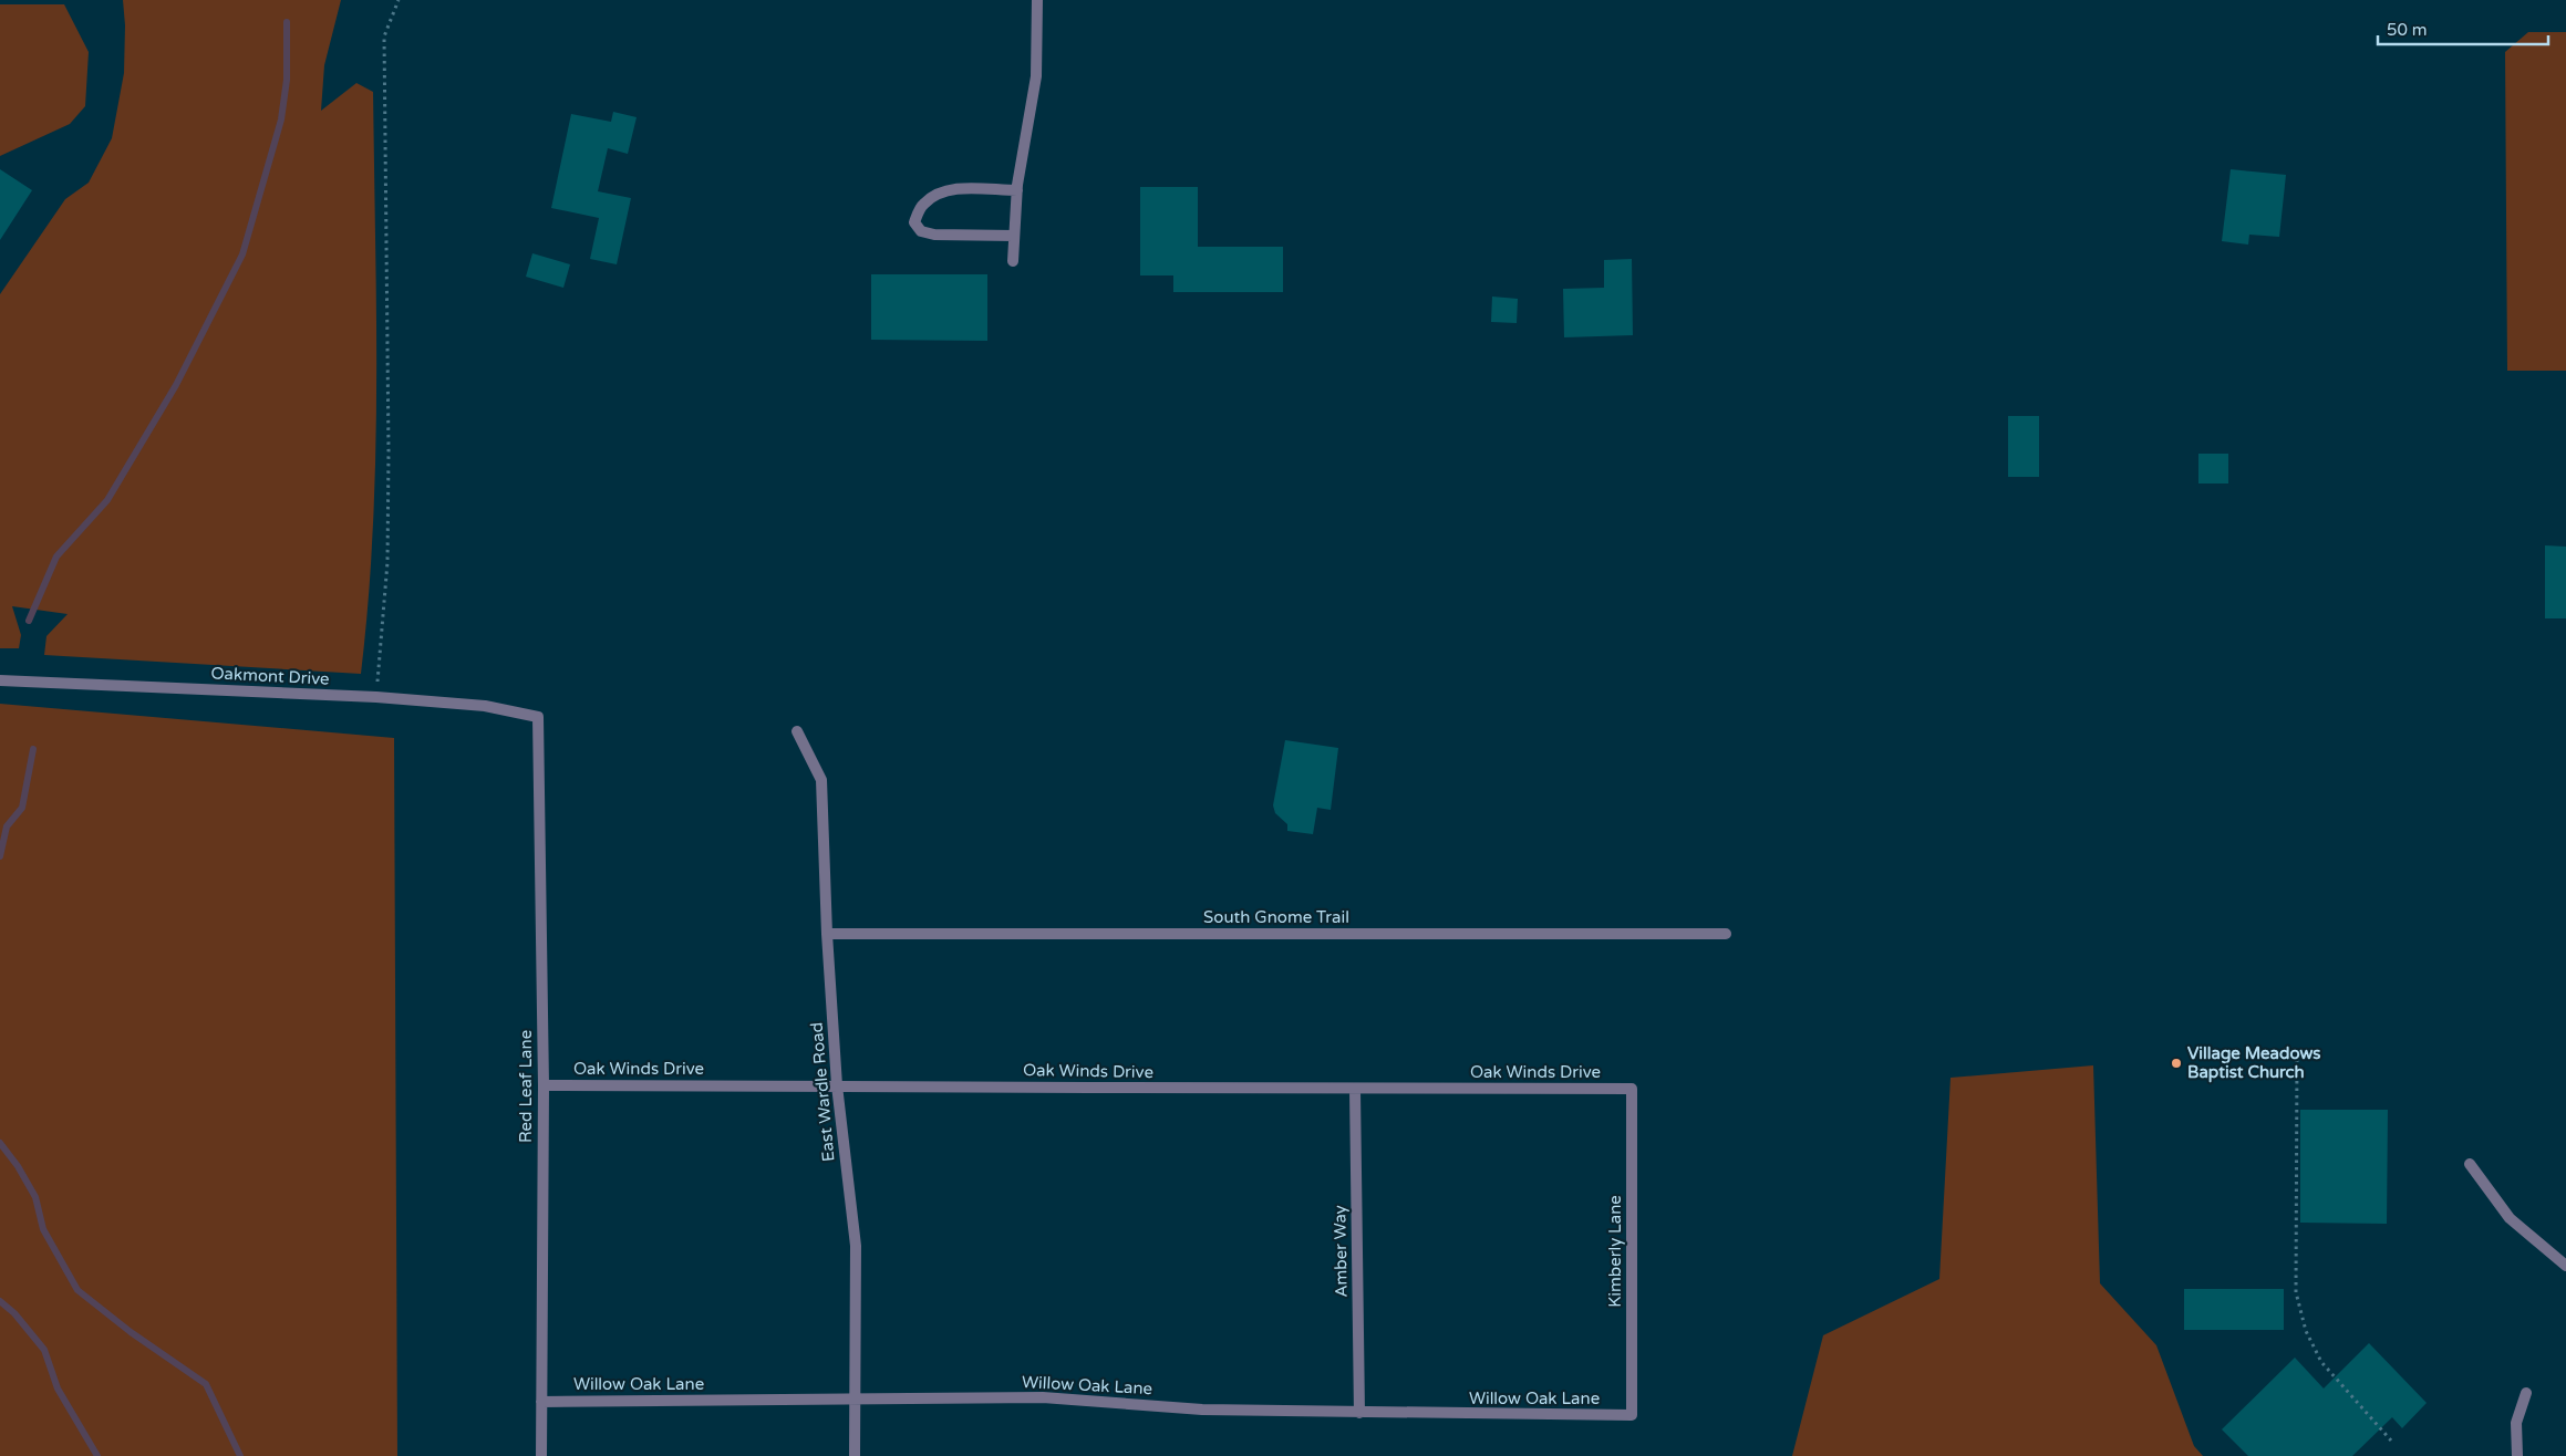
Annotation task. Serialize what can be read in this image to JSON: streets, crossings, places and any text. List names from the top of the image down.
{
  "streets": {
    "street": [
      "Oakmont Drive",
      "South Gnome Trail",
      "Oak Winds Drive",
      "Red Leaf Lane",
      "East Wardle Road",
      "Amber Way",
      "Kimberly Lane",
      "Willow Oak Lane"
    ]
  },
  "crossings": [
    ["Oakmont Drive", "Red Leaf Lane"],
    ["South Gnome Trail", "East Wardle Road"],
    ["Oak Winds Drive", "Red Leaf Lane"],
    ["Oak Winds Drive", "East Wardle Road"],
    ["Oak Winds Drive", "Amber Way"],
    ["Oak Winds Drive", "Kimberly Lane"],
    ["Red Leaf Lane", "Willow Oak Lane"],
    ["East Wardle Road", "Willow Oak Lane"],
    ["Amber Way", "Willow Oak Lane"],
    ["Kimberly Lane", "Willow Oak Lane"]
  ],
  "places": ["Village Meadows Baptist Church"],
  "scale_bar": "50 m"
}
